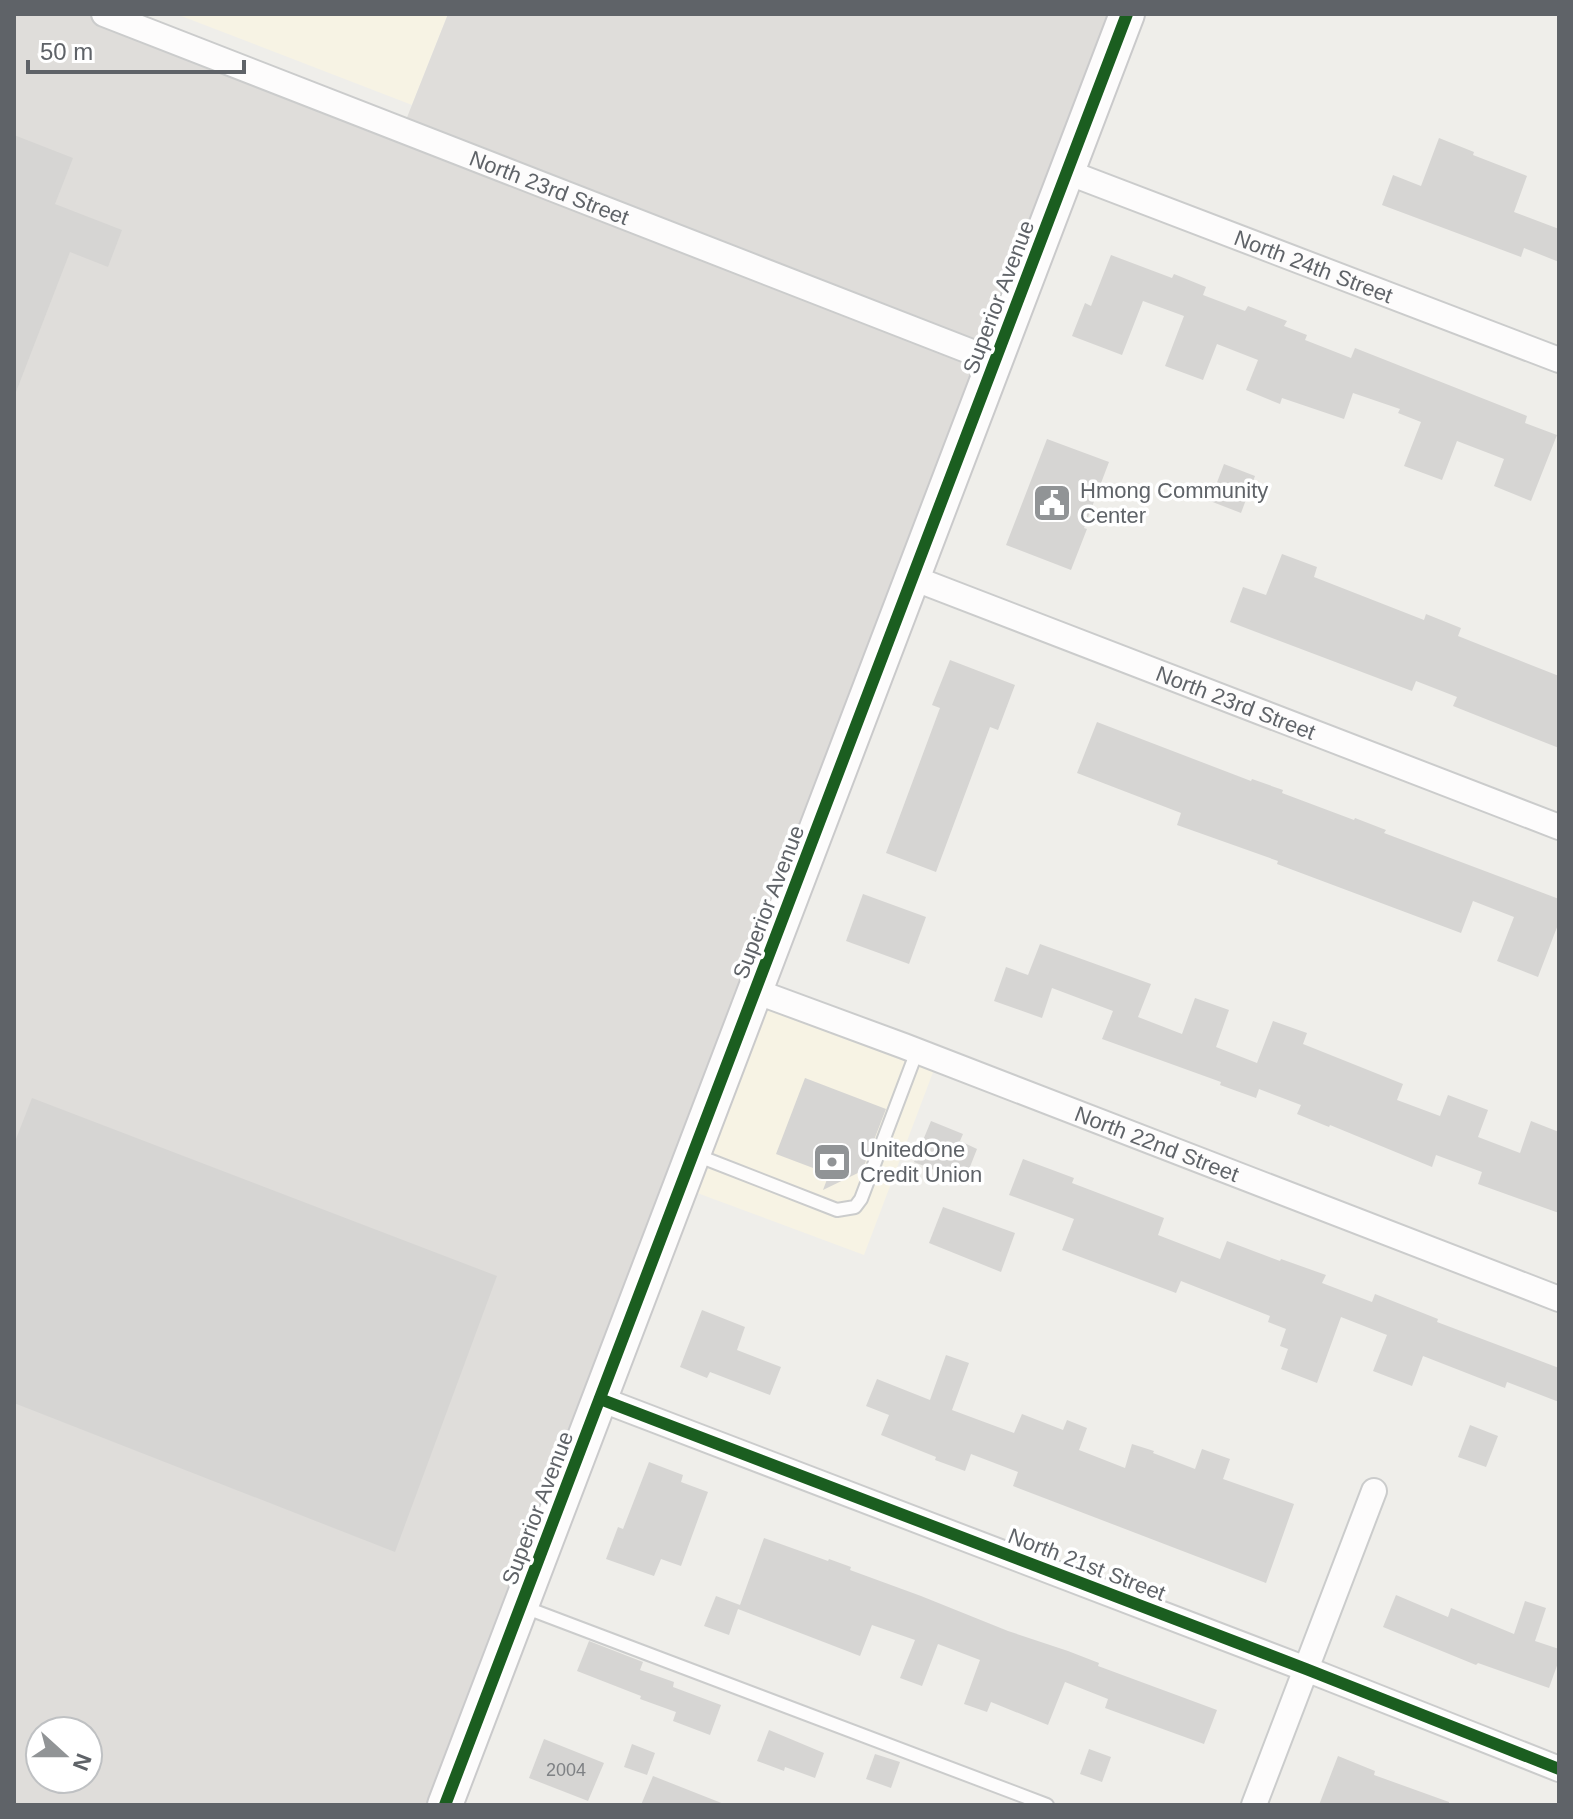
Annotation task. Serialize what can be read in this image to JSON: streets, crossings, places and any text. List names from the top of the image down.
{
  "streets": {
    "street": [
      "North 23rd Street",
      "North 24th Street",
      "Superior Avenue",
      "North 22nd Street",
      "North 21st Street"
    ]
  },
  "crossings": [
    ["North 23rd Street", "Superior Avenue"],
    ["North 24th Street", "Superior Avenue"],
    ["Superior Avenue", "North 22nd Street"],
    ["Superior Avenue", "North 21st Street"]
  ],
  "places": {
    "public building": ["Hmong Community Center"],
    "bank": ["UnitedOne Credit Union"]
  },
  "house_numbers": ["2004"],
  "scale_bar": "50 m",
  "north": "right"
}
